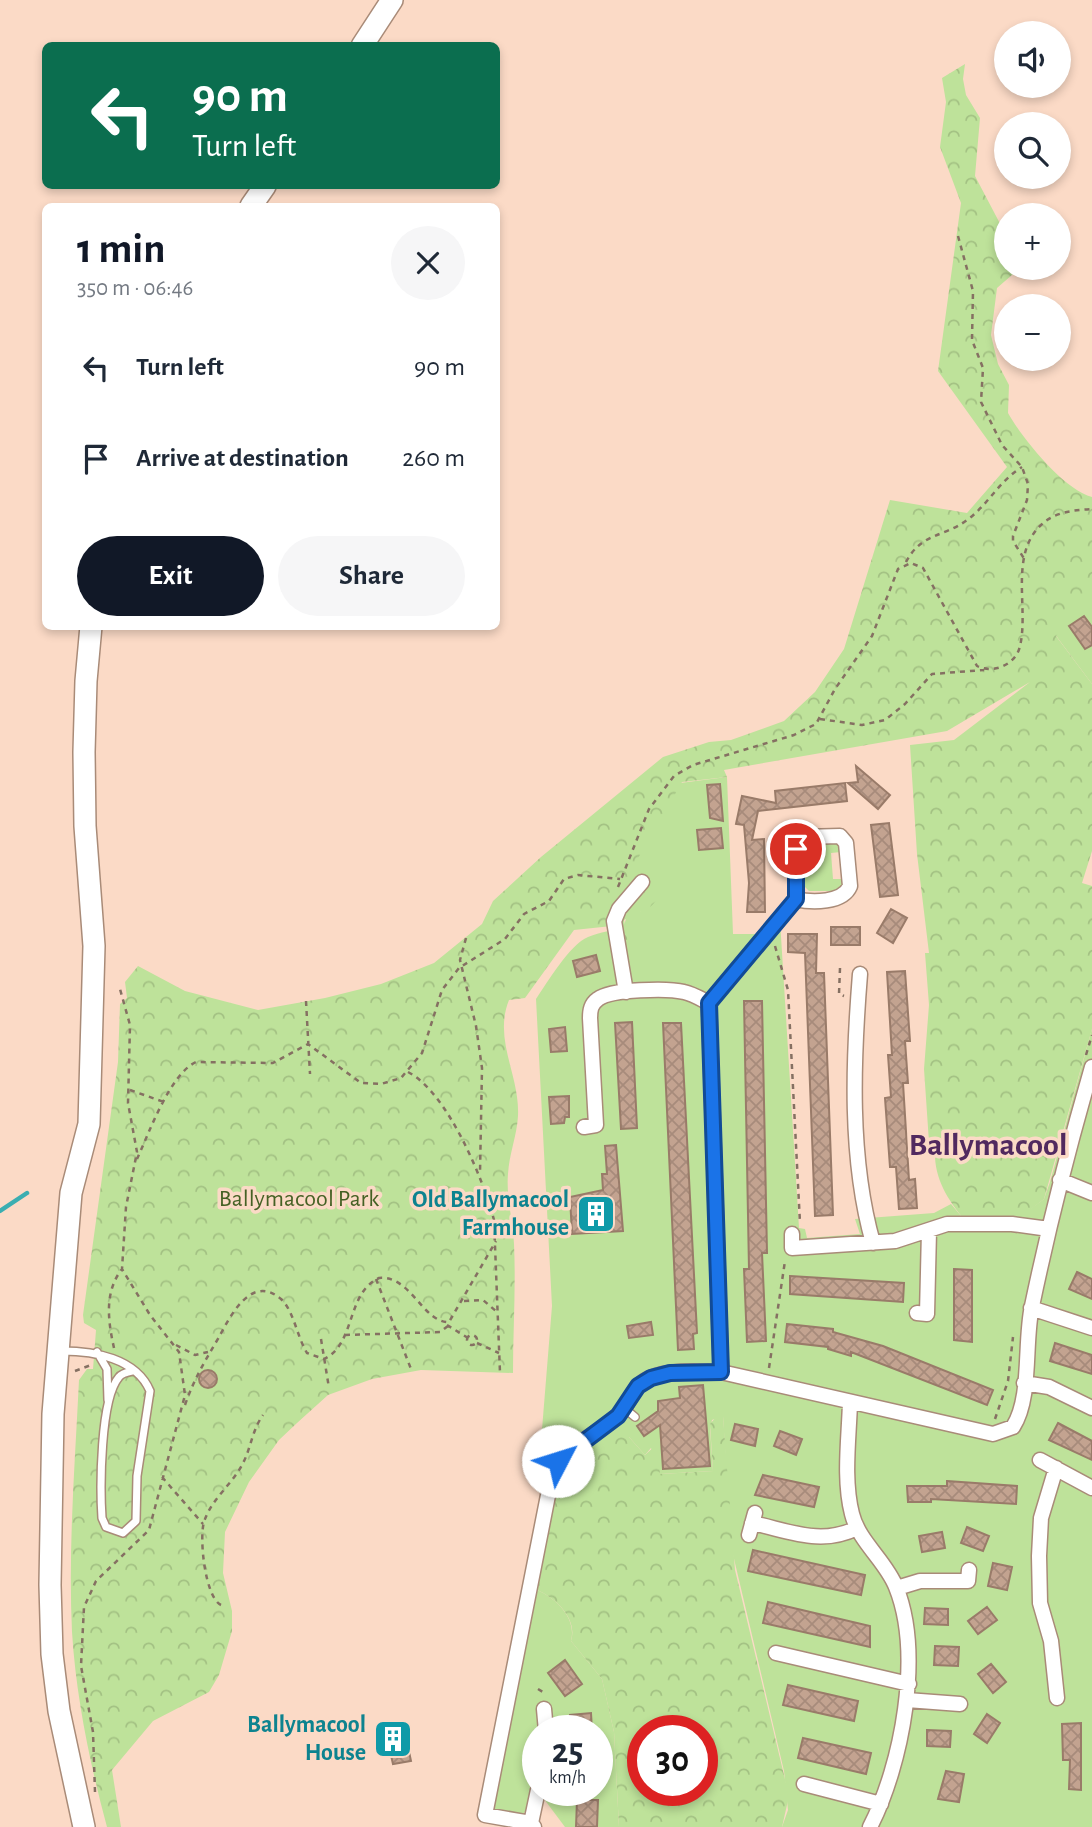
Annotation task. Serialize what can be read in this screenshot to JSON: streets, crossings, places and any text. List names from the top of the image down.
{
  "districts": ["Ballymacool"],
  "parks": ["Ballymacool Park"],
  "places": {
    "building": ["Old Ballymacool Farmhouse", "Ballymacool House"]
  },
  "page": {
    "map_buttons": ["+", "−"],
    "turn": ["90 m", "Turn left"],
    "heading": ["1 min", "350 m · 06:46"],
    "list": [
      {
        "name": "Turn left",
        "value": "90 m"
      },
      {
        "name": "Arrive at destination",
        "value": "260 m"
      }
    ],
    "buttons": ["Exit", "Share"],
    "speed": "25 km/h",
    "limit": "30"
  }
}
